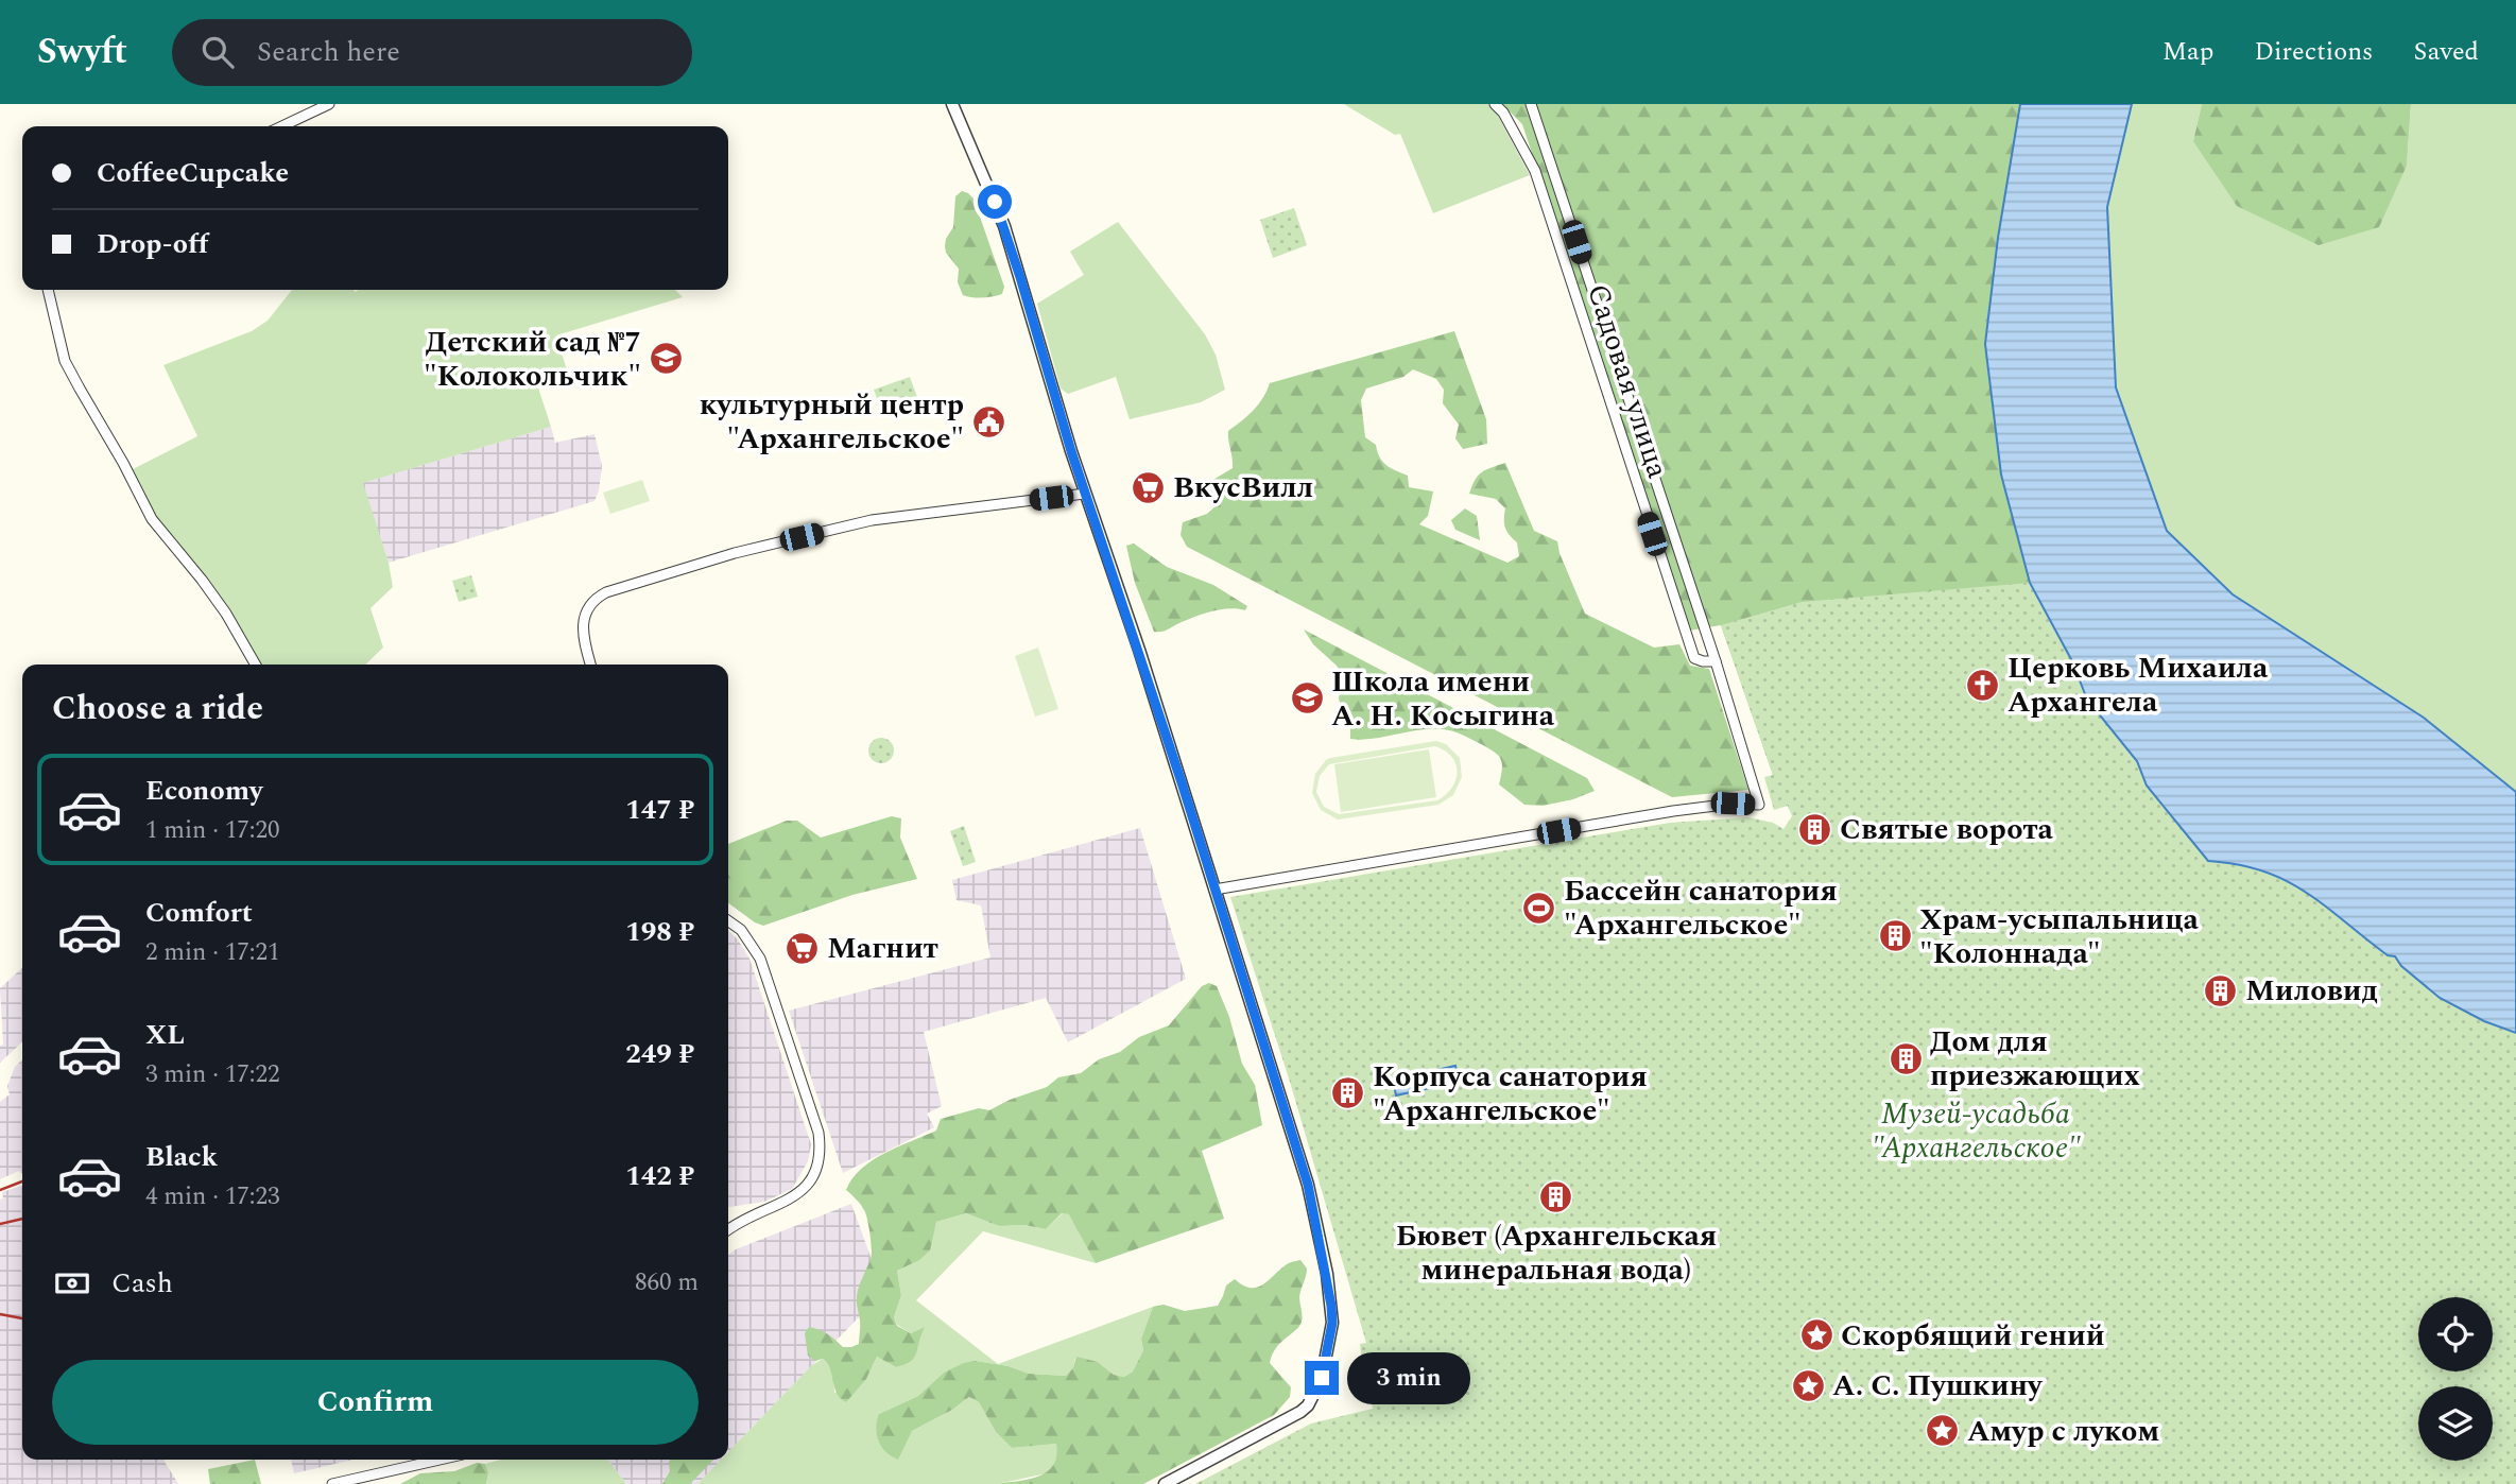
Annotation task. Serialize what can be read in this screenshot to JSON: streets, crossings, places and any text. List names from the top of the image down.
{
  "streets": {
    "street": ["Садовая улица"]
  },
  "parks": ["Музей-усадьба \"Архангельское\""],
  "places": {
    "school or university": ["Детский сад №7 \"Колокольчик\"", "Школа имени А. Н. Косыгина"],
    "public building": ["культурный центр \"Архангельское\""],
    "supermarket": ["ВкусВилл", "Магнит"],
    "church": ["Церковь Михаила Архангела"],
    "building": [
      "Святые ворота",
      "Храм-усыпальница \"Колоннада\"",
      "Миловид",
      "Дом для приезжающих",
      "Корпуса санатория \"Архангельское\"",
      "Бювет (Архангельская минеральная вода)"
    ],
    "sports": ["Бассейн санатория \"Архангельское\""],
    "place": ["Скорбящий гений", "А. С. Пушкину", "Амур с луком"]
  },
  "page": {
    "header": "Swyft",
    "search": "Search here",
    "nav": ["Map", "Directions", "Saved"],
    "banner": ["CoffeeCupcake", "Drop-off"],
    "heading": "Choose a ride",
    "list": [
      {
        "name": "Economy",
        "note": "1 min · 17:20",
        "value": "147 ₽"
      },
      {
        "name": "Comfort",
        "note": "2 min · 17:21",
        "value": "198 ₽"
      },
      {
        "name": "XL",
        "note": "3 min · 17:22",
        "value": "249 ₽"
      },
      {
        "name": "Black",
        "note": "4 min · 17:23",
        "value": "142 ₽"
      }
    ],
    "pay": ["Cash", "860 m"],
    "buttons": "Confirm",
    "bubble": "3 min"
  }
}
